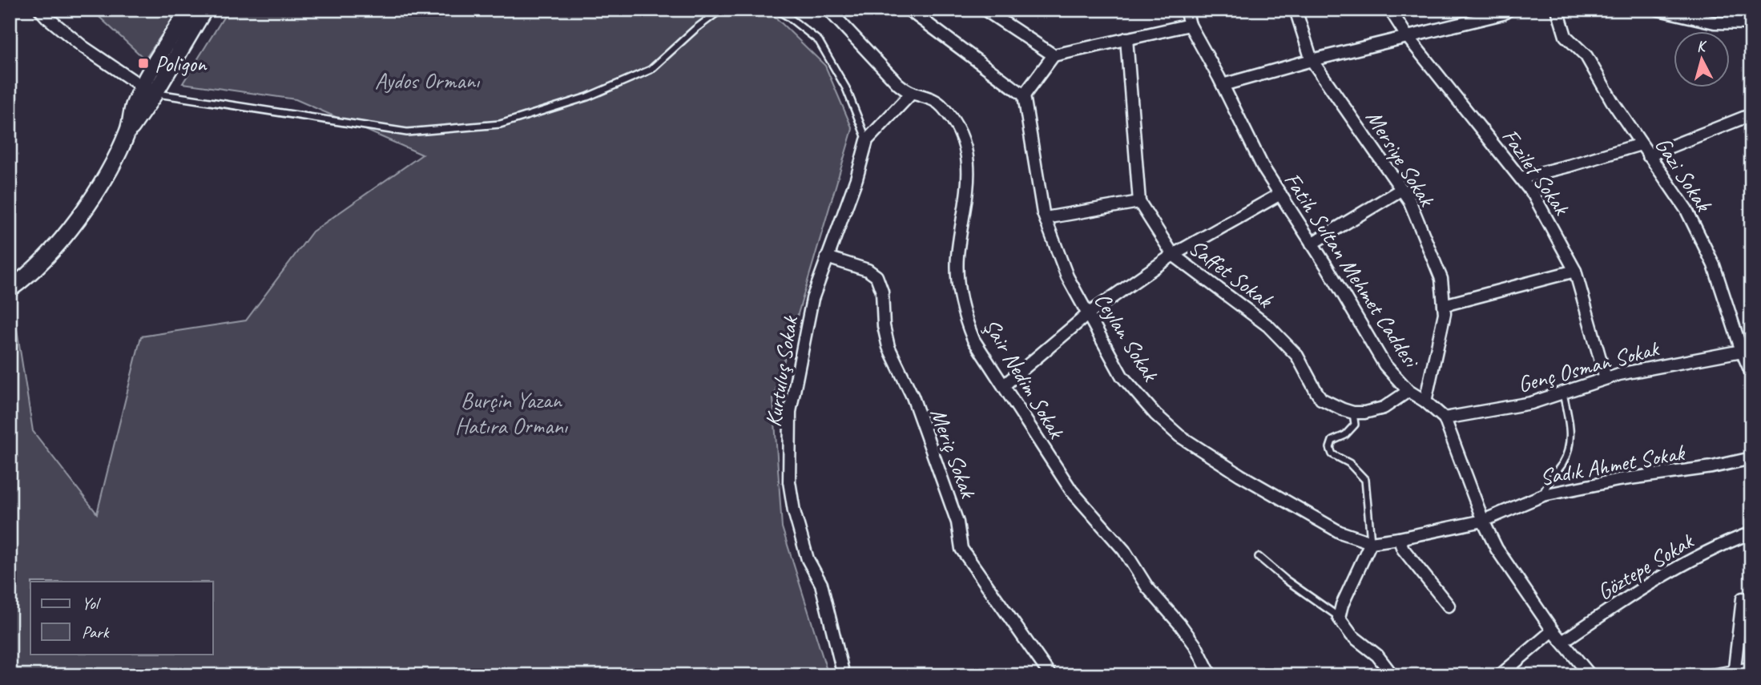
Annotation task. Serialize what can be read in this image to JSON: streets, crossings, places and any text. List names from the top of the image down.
{
  "streets": {
    "street": [
      "Mersiye Sokak",
      "Fazilet Sokak",
      "Gazi Sokak",
      "Fatih Sultan Mehmet Caddesi",
      "Saffet Sokak",
      "Ceylan Sokak",
      "Genç Osman Sokak",
      "Kurtuluş Sokak",
      "Şair Nedim Sokak",
      "Meriç Sokak",
      "Sadık Ahmet Sokak",
      "Göztepe Sokak"
    ]
  },
  "crossings": [
    ["Mersiye Sokak", "Fatih Sultan Mehmet Caddesi"],
    ["Fazilet Sokak", "Genç Osman Sokak"],
    ["Gazi Sokak", "Genç Osman Sokak"],
    ["Fatih Sultan Mehmet Caddesi", "Ceylan Sokak"],
    ["Fatih Sultan Mehmet Caddesi", "Genç Osman Sokak"],
    ["Fatih Sultan Mehmet Caddesi", "Sadık Ahmet Sokak"],
    ["Fatih Sultan Mehmet Caddesi", "Göztepe Sokak"],
    ["Ceylan Sokak", "Sadık Ahmet Sokak"],
    ["Kurtuluş Sokak", "Şair Nedim Sokak"],
    ["Kurtuluş Sokak", "Meriç Sokak"]
  ],
  "parks": ["Aydos Ormanı", "Burçin Yazan Hatıra Ormanı"],
  "places": {
    "transit": ["Poligon"]
  },
  "legend": ["Yol", "Park"],
  "north": "top"
}
